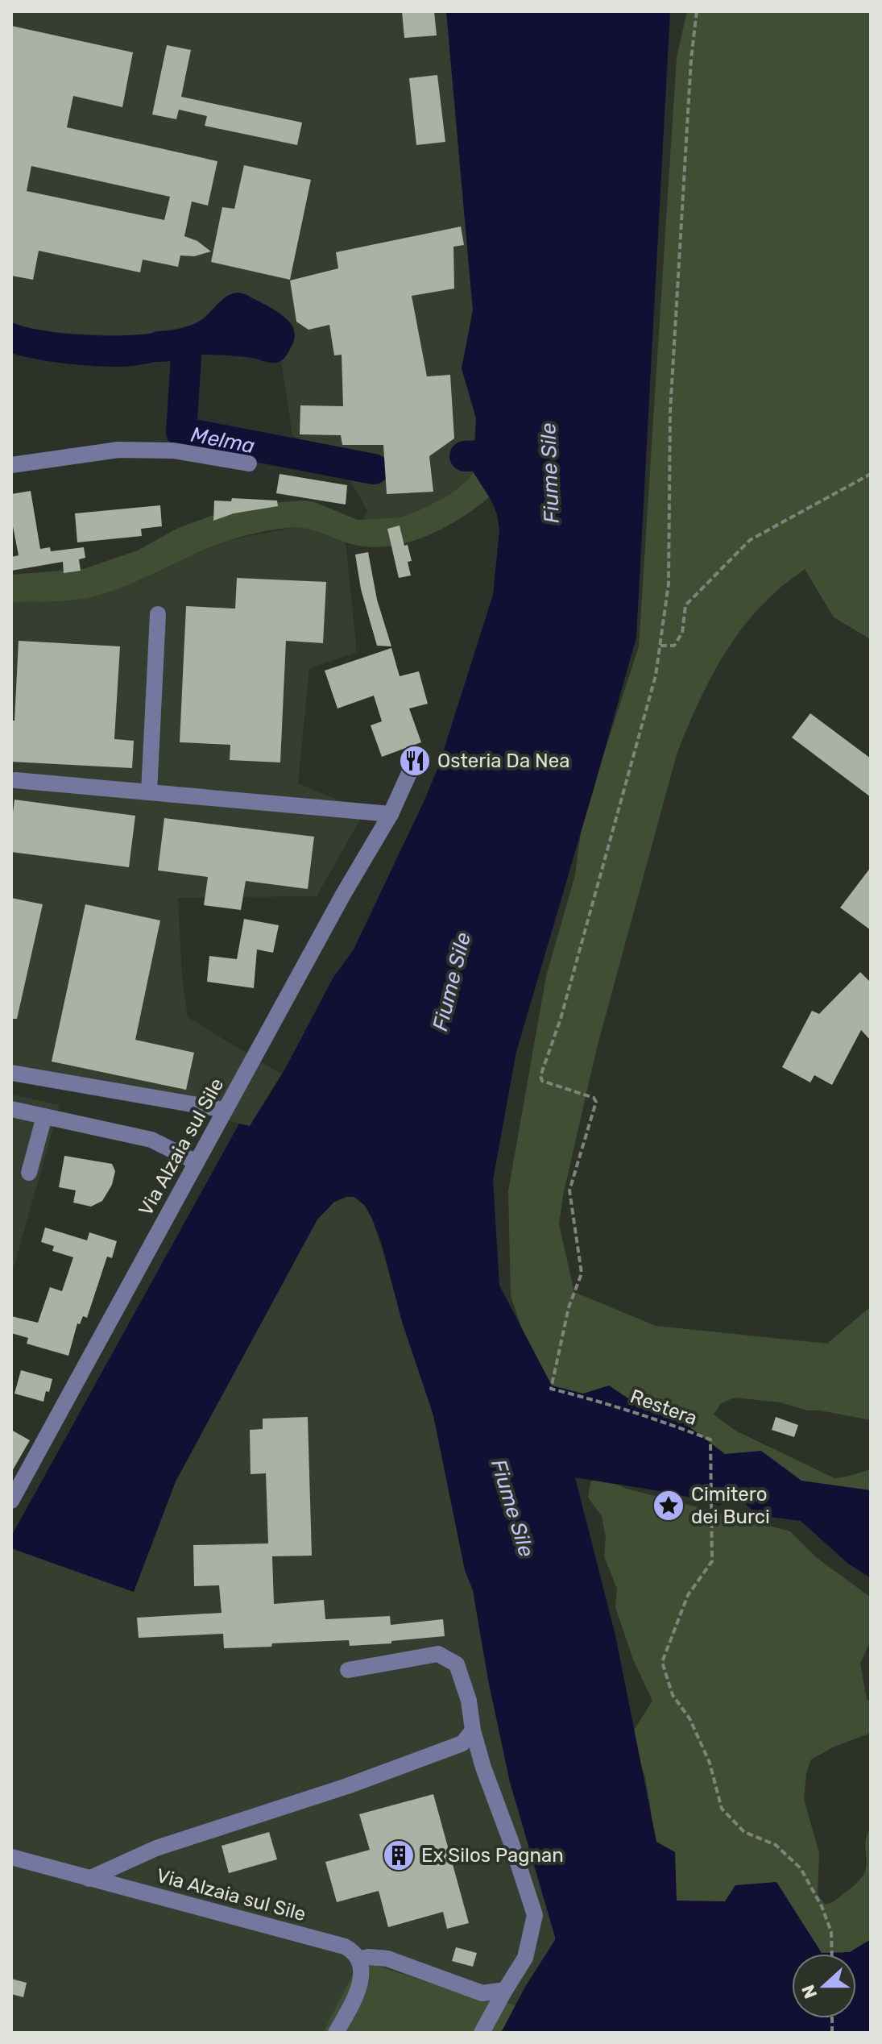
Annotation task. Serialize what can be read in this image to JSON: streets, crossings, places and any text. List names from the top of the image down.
{
  "streets": {
    "street": ["Via Alzaia sul Sile"],
    "path": ["Restera"]
  },
  "water": ["Melma", "Fiume Sile"],
  "places": {
    "restaurant": ["Osteria Da Nea"],
    "place": ["Cimitero dei Burci"],
    "building": ["Ex Silos Pagnan"]
  },
  "north": "left"
}
